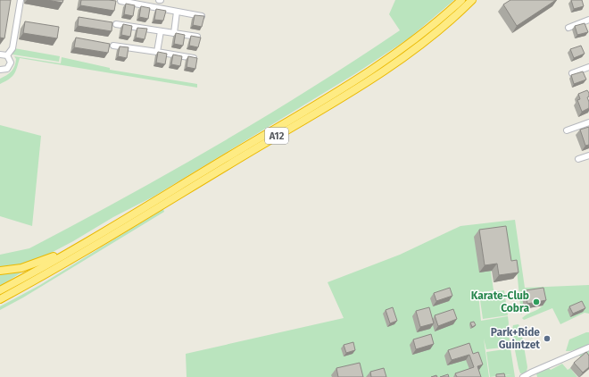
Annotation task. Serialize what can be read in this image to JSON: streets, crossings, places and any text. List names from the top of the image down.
{
  "streets": {
    "highway": ["A12"]
  },
  "places": ["Karate-Club Cobra", "Park+Ride Guintzet"]
}
